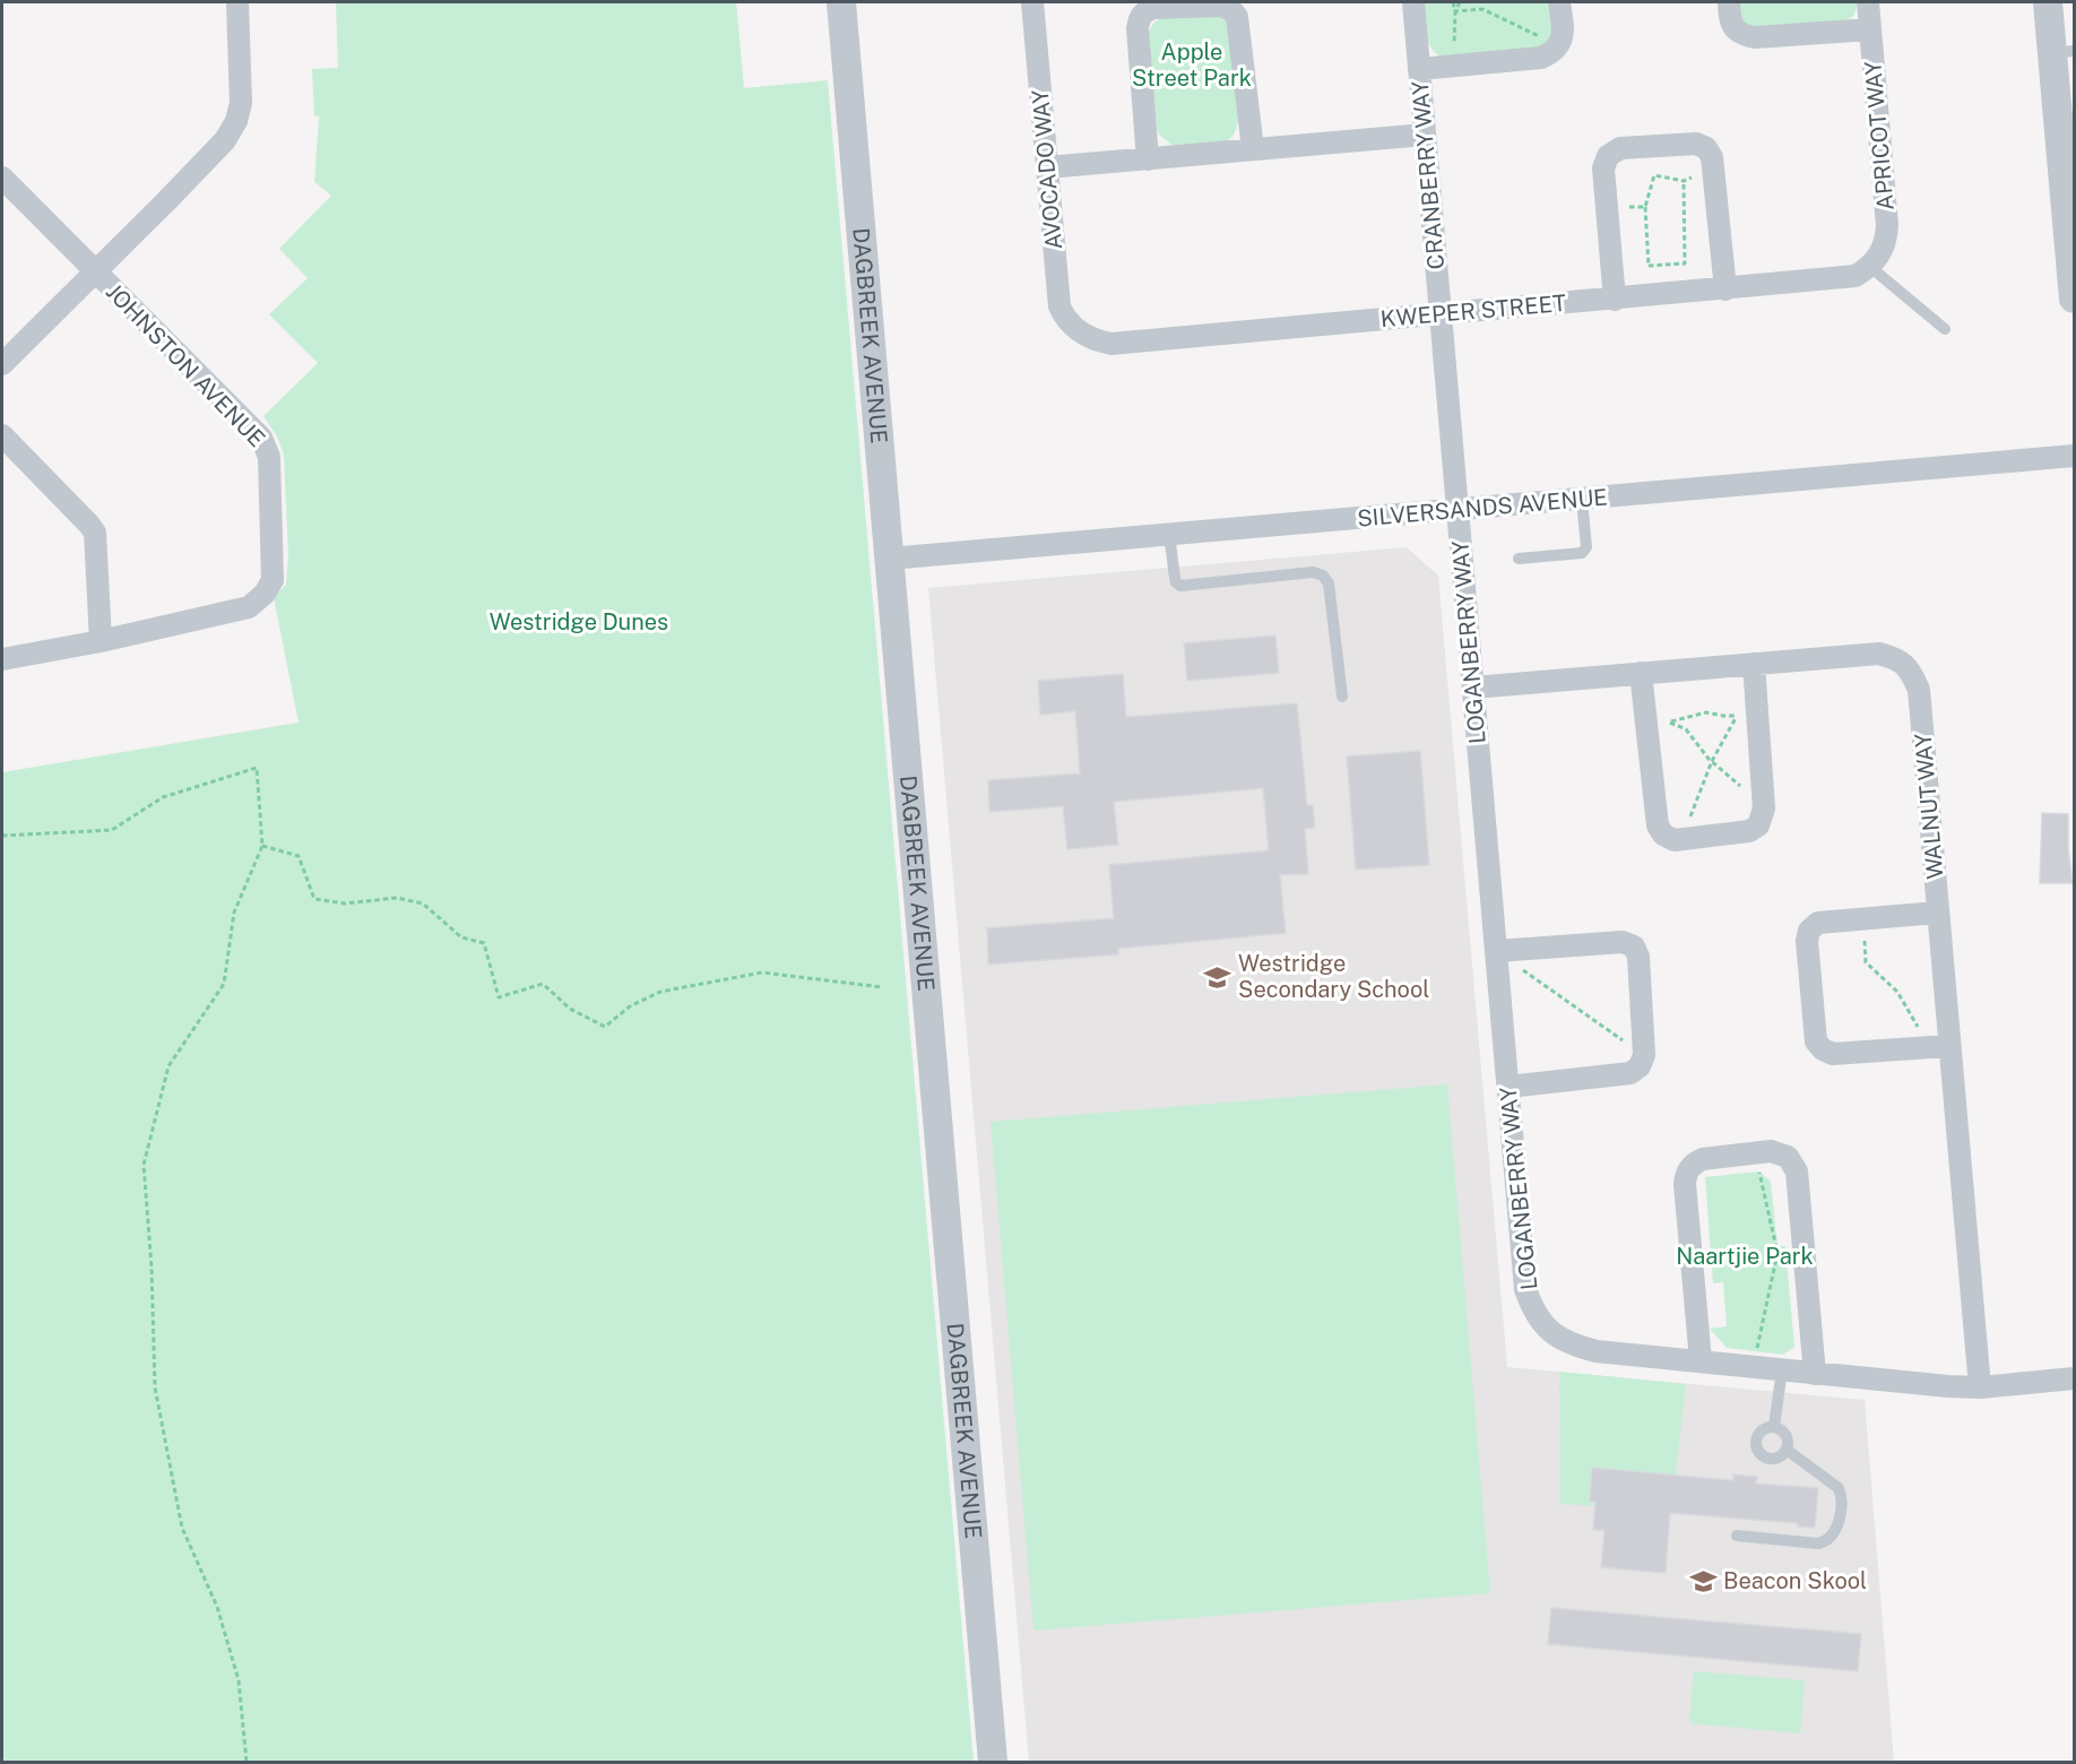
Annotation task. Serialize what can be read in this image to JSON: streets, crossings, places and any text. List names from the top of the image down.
{
  "streets": {
    "street": [
      "APRICOT WAY",
      "AVOCADO WAY",
      "CRANBERRY WAY",
      "KWEPER STREET",
      "DAGBREEK AVENUE",
      "JOHNSTON AVENUE",
      "SILVERSANDS AVENUE",
      "LOGANBERRY WAY",
      "WALNUT WAY"
    ]
  },
  "crossings": [
    ["APRICOT WAY", "KWEPER STREET"],
    ["AVOCADO WAY", "KWEPER STREET"],
    ["CRANBERRY WAY", "KWEPER STREET"],
    ["CRANBERRY WAY", "SILVERSANDS AVENUE"],
    ["CRANBERRY WAY", "LOGANBERRY WAY"],
    ["DAGBREEK AVENUE", "SILVERSANDS AVENUE"],
    ["SILVERSANDS AVENUE", "LOGANBERRY WAY"],
    ["LOGANBERRY WAY", "WALNUT WAY"]
  ],
  "parks": ["Apple Street Park", "Westridge Dunes", "Naartjie Park"],
  "places": {
    "school or university": ["Westridge Secondary School", "Beacon Skool"]
  }
}
